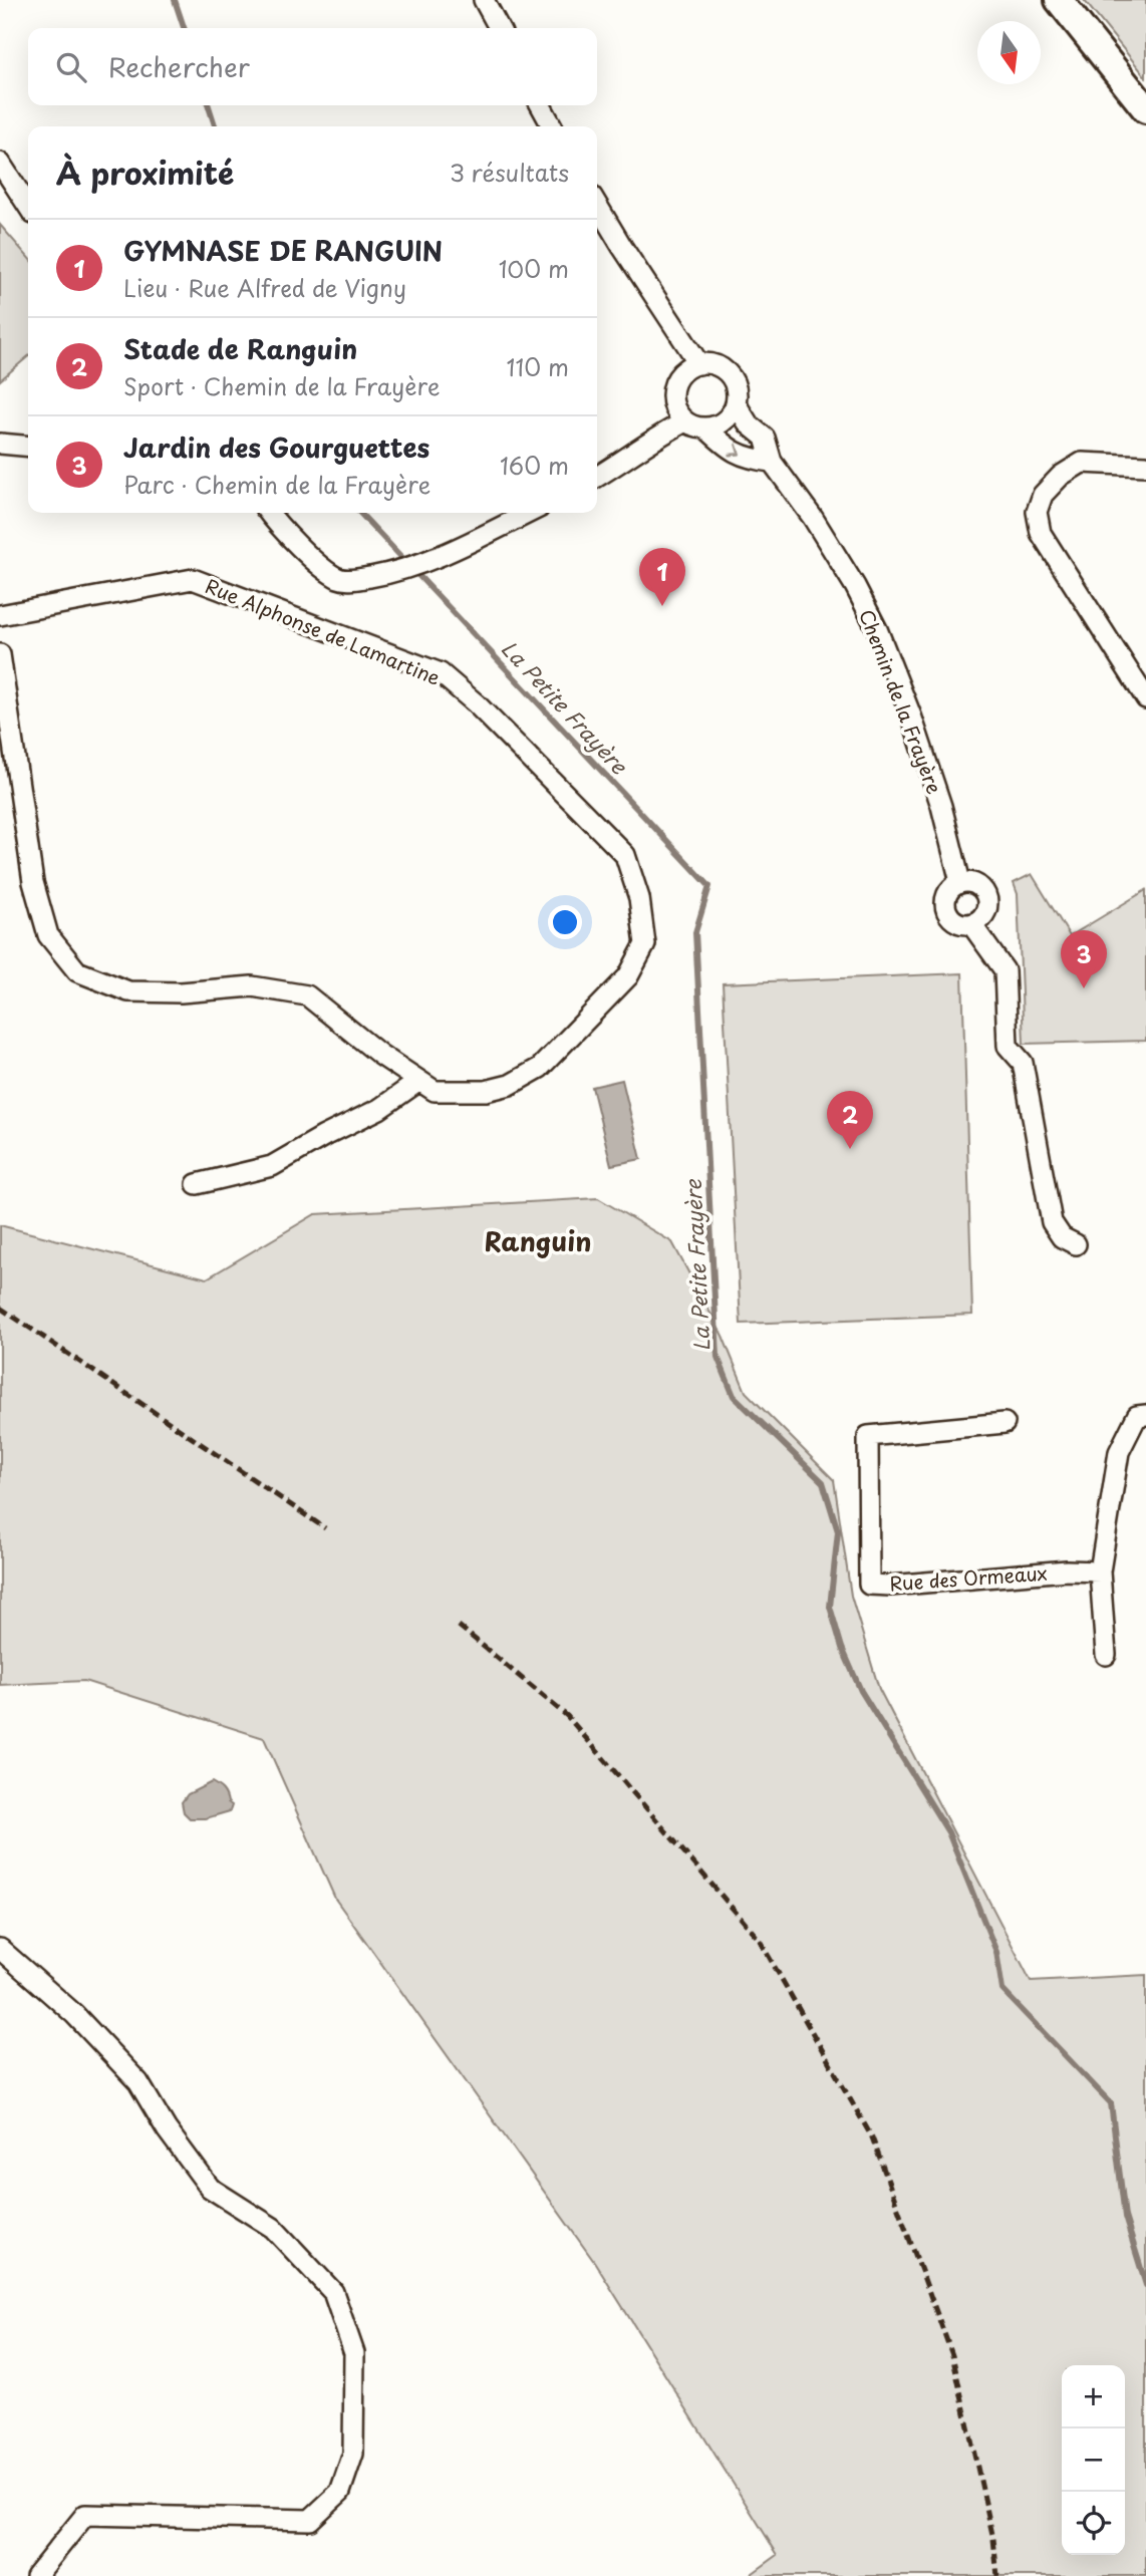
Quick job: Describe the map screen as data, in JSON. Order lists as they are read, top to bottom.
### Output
{
  "streets": {
    "street": ["Rue Alphonse de Lamartine", "Chemin de la Frayère", "Rue des Ormeaux"]
  },
  "districts": ["Ranguin"],
  "water": ["La Petite Frayère"],
  "north": "bottom",
  "page": {
    "search": "Rechercher",
    "heading": ["À proximité", "3 résultats"],
    "list": [
      {
        "mark": "1",
        "name": "GYMNASE DE RANGUIN",
        "note": "Lieu · Rue Alfred de Vigny",
        "value": "100 m"
      },
      {
        "mark": "2",
        "name": "Stade de Ranguin",
        "note": "Sport · Chemin de la Frayère",
        "value": "110 m"
      },
      {
        "mark": "3",
        "name": "Jardin des Gourguettes",
        "note": "Parc · Chemin de la Frayère",
        "value": "160 m"
      }
    ],
    "pins": ["1", "3", "2"],
    "map_buttons": ["+", "−"]
  }
}
